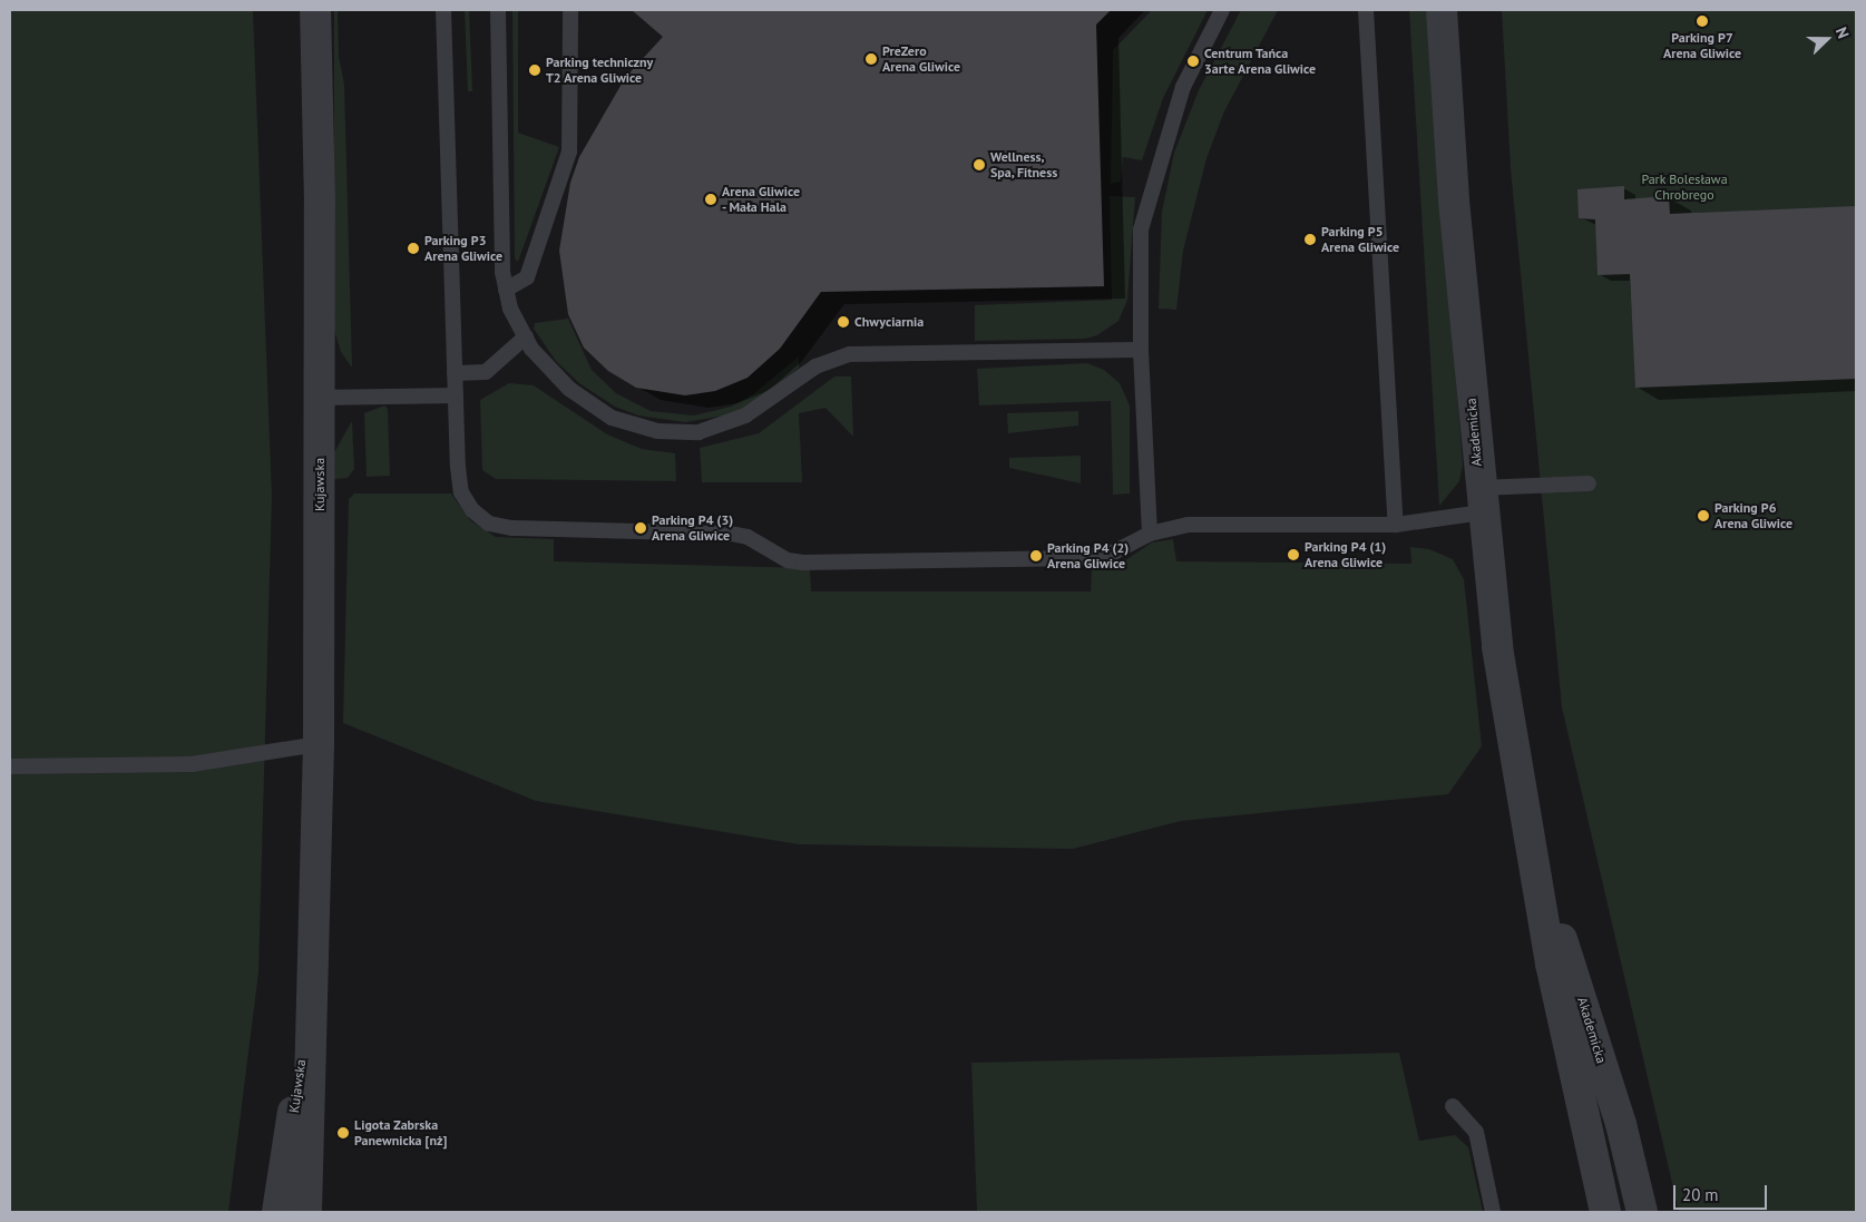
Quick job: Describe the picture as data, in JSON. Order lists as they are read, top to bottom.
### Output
{
  "streets": {
    "street": ["Akademicka", "Kujawska"]
  },
  "parks": ["Park Bolesława Chrobrego"],
  "places": [
    "Parking P7 Arena Gliwice",
    "PreZero Arena Gliwice",
    "Centrum Tańca 3arte Arena Gliwice",
    "Parking techniczny T2 Arena Gliwice",
    "Wellness, Spa, Fitness",
    "Arena Gliwice - Mała Hala",
    "Parking P5 Arena Gliwice",
    "Parking P3 Arena Gliwice",
    "Chwyciarnia",
    "Parking P6 Arena Gliwice",
    "Parking P4 (3) Arena Gliwice",
    "Parking P4 (1) Arena Gliwice",
    "Parking P4 (2) Arena Gliwice",
    "Ligota Zabrska Panewnicka [nż]"
  ],
  "scale_bar": "20 m",
  "north": "right"
}
